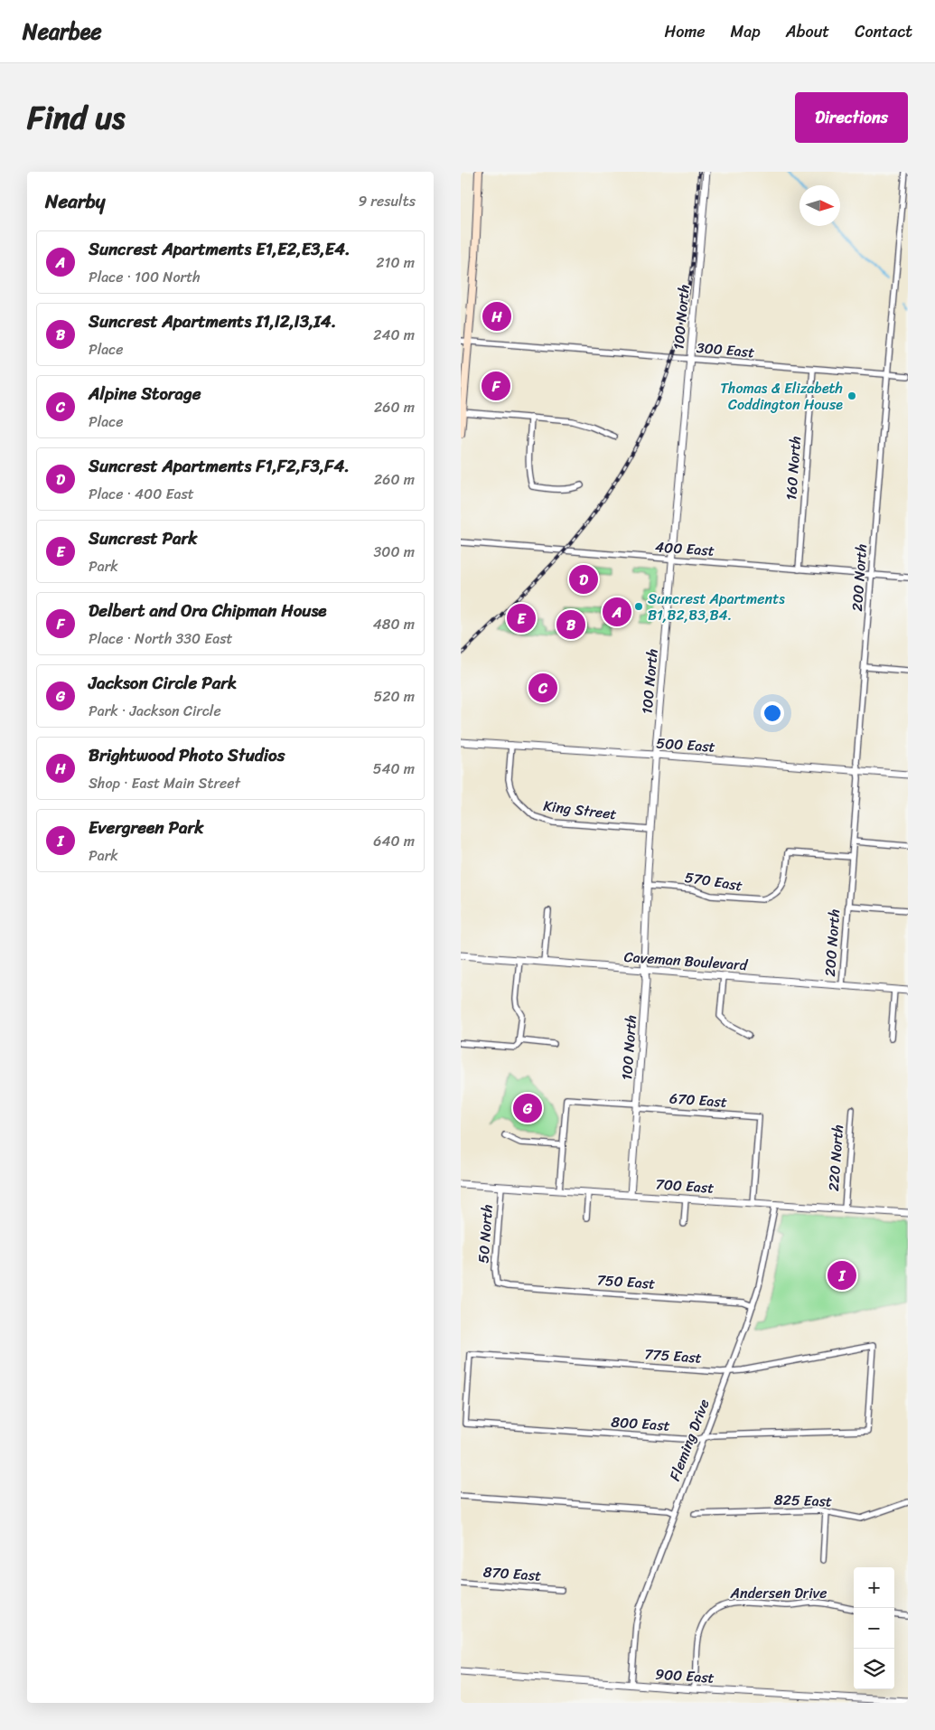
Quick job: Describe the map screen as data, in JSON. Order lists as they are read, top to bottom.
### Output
{
  "streets": {
    "street": [
      "100 North",
      "300 East",
      "160 North",
      "400 East",
      "200 North",
      "500 East",
      "King Street",
      "570 East",
      "Caveman Boulevard",
      "670 East",
      "220 North",
      "700 East",
      "50 North",
      "750 East",
      "775 East",
      "800 East",
      "Fleming Drive",
      "825 East",
      "870 East",
      "Andersen Drive",
      "900 East"
    ]
  },
  "crossings": [
    ["100 North", "300 East"],
    ["100 North", "400 East"],
    ["100 North", "500 East"],
    ["100 North", "King Street"],
    ["100 North", "570 East"],
    ["100 North", "Caveman Boulevard"],
    ["100 North", "670 East"],
    ["100 North", "700 East"],
    ["300 East", "160 North"],
    ["300 East", "200 North"],
    ["160 North", "400 East"],
    ["400 East", "200 North"],
    ["200 North", "500 East"],
    ["200 North", "570 East"],
    ["200 North", "Caveman Boulevard"],
    ["500 East", "King Street"],
    ["670 East", "700 East"],
    ["220 North", "700 East"],
    ["700 East", "50 North"],
    ["700 East", "Fleming Drive"],
    ["50 North", "750 East"],
    ["750 East", "Fleming Drive"],
    ["775 East", "800 East"],
    ["775 East", "Fleming Drive"],
    ["800 East", "Fleming Drive"],
    ["Fleming Drive", "900 East"],
    ["Andersen Drive", "900 East"]
  ],
  "places": ["Thomas & Elizabeth Coddington House", "Suncrest Apartments B1,B2,B3,B4."],
  "north": "right",
  "page": {
    "header": "Nearbee",
    "nav": [
      "Home",
      "Map",
      "About",
      "Contact"
    ],
    "title": "Find us",
    "buttons": "Directions",
    "heading": ["Nearby", "9 results"],
    "list": [
      {
        "mark": "A",
        "name": "Suncrest Apartments E1,E2,E3,E4.",
        "note": "Place · 100 North",
        "value": "210 m"
      },
      {
        "mark": "B",
        "name": "Suncrest Apartments I1,I2,I3,I4.",
        "note": "Place",
        "value": "240 m"
      },
      {
        "mark": "C",
        "name": "Alpine Storage",
        "note": "Place",
        "value": "260 m"
      },
      {
        "mark": "D",
        "name": "Suncrest Apartments F1,F2,F3,F4.",
        "note": "Place · 400 East",
        "value": "260 m"
      },
      {
        "mark": "E",
        "name": "Suncrest Park",
        "note": "Park",
        "value": "300 m"
      },
      {
        "mark": "F",
        "name": "Delbert and Ora Chipman House",
        "note": "Place · North 330 East",
        "value": "480 m"
      },
      {
        "mark": "G",
        "name": "Jackson Circle Park",
        "note": "Park · Jackson Circle",
        "value": "520 m"
      },
      {
        "mark": "H",
        "name": "Brightwood Photo Studios",
        "note": "Shop · East Main Street",
        "value": "540 m"
      },
      {
        "mark": "I",
        "name": "Evergreen Park",
        "note": "Park",
        "value": "640 m"
      }
    ],
    "pins": [
      "H",
      "F",
      "D",
      "A",
      "E",
      "B",
      "C",
      "G",
      "I"
    ],
    "map_buttons": ["+", "−"]
  }
}
